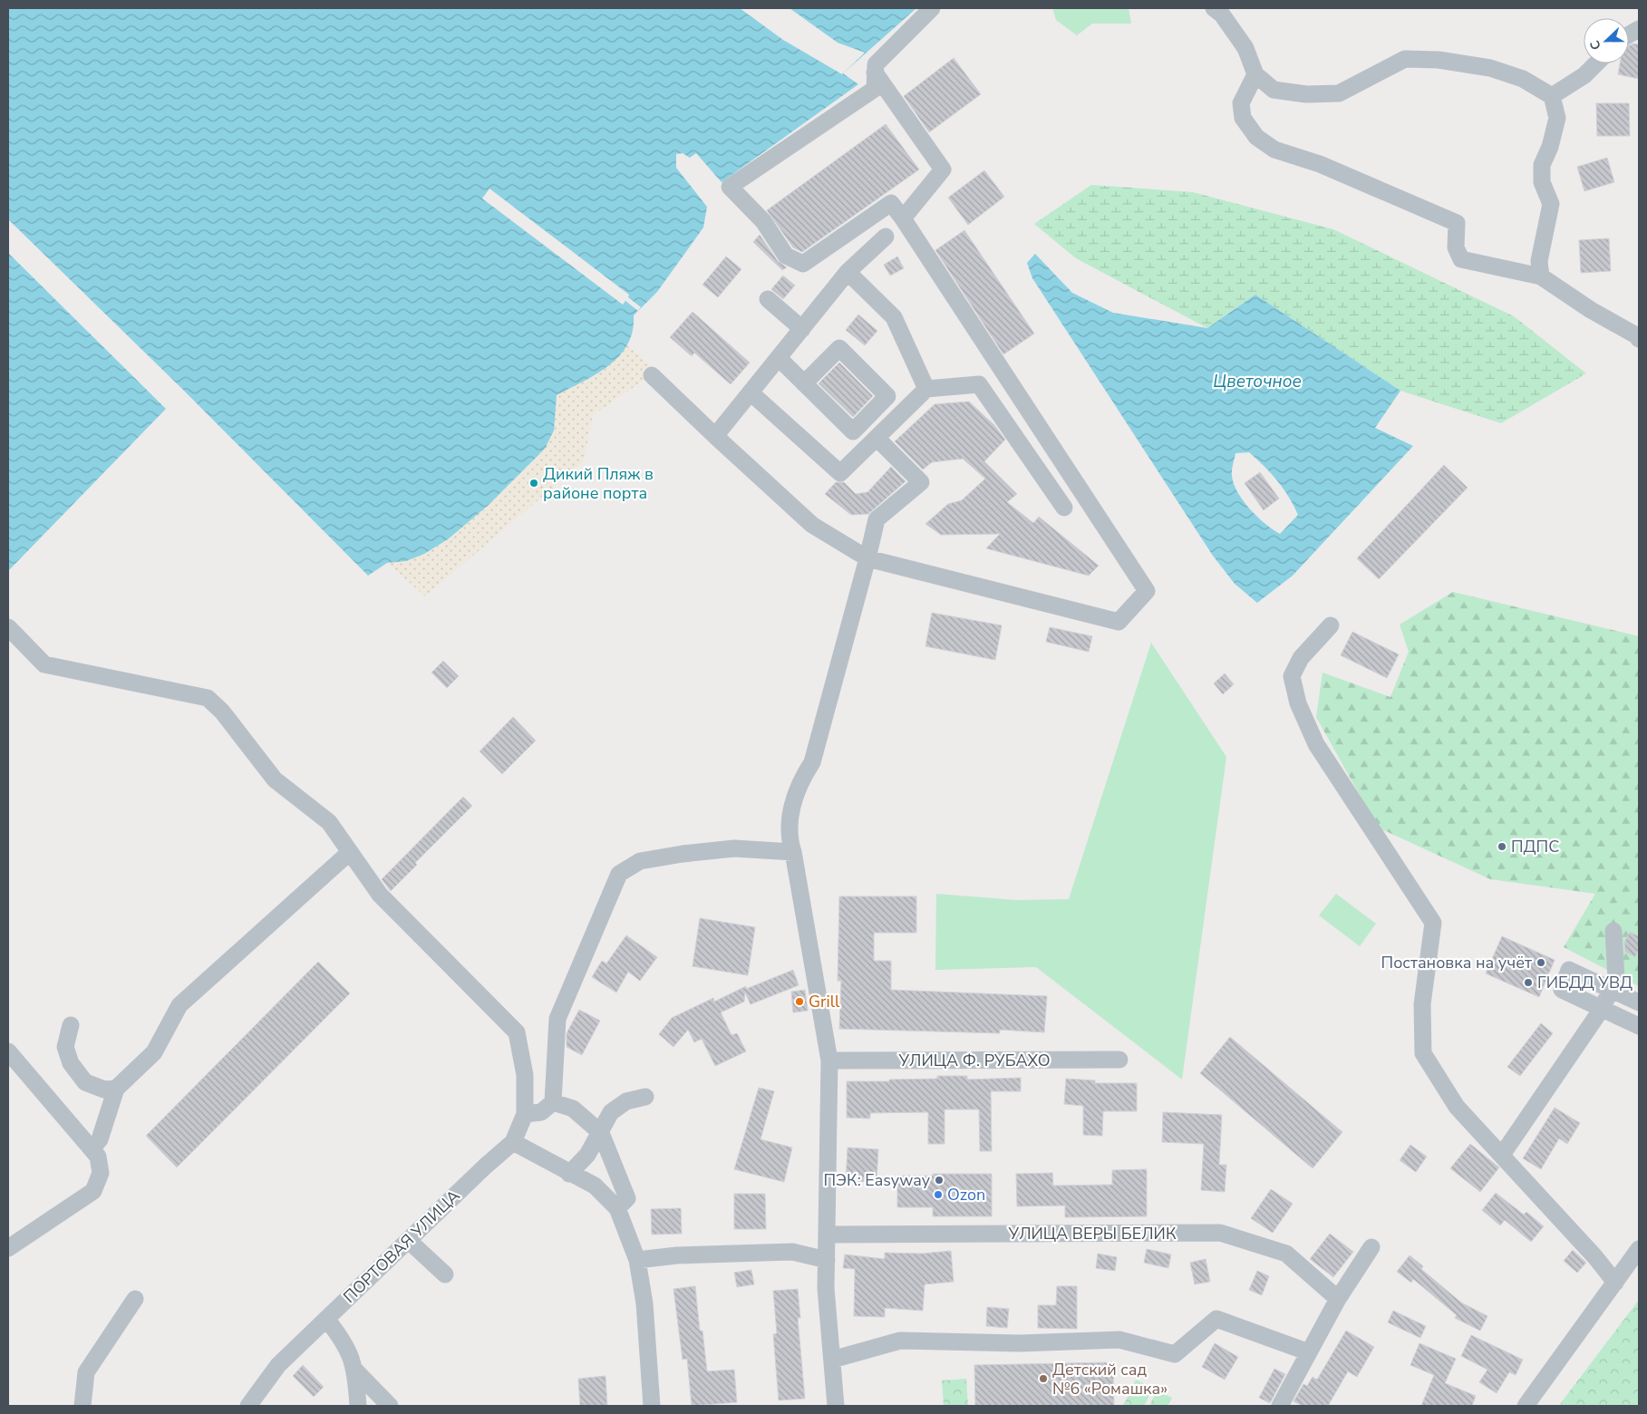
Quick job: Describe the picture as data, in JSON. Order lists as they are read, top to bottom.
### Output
{
  "streets": {
    "street": ["УЛИЦА Ф. РУБАХО", "УЛИЦА ВЕРЫ БЕЛИК", "ПОРТОВАЯ УЛИЦА"]
  },
  "water": ["Цветочное"],
  "places": [
    "Дикий Пляж в районе порта",
    "ПДПС",
    "Постановка на учёт",
    "ГИБДД УВД",
    "Grill",
    "ПЭК: Easyway",
    "Ozon",
    "Детский сад №6 «Ромашка»"
  ],
  "north": "left"
}
